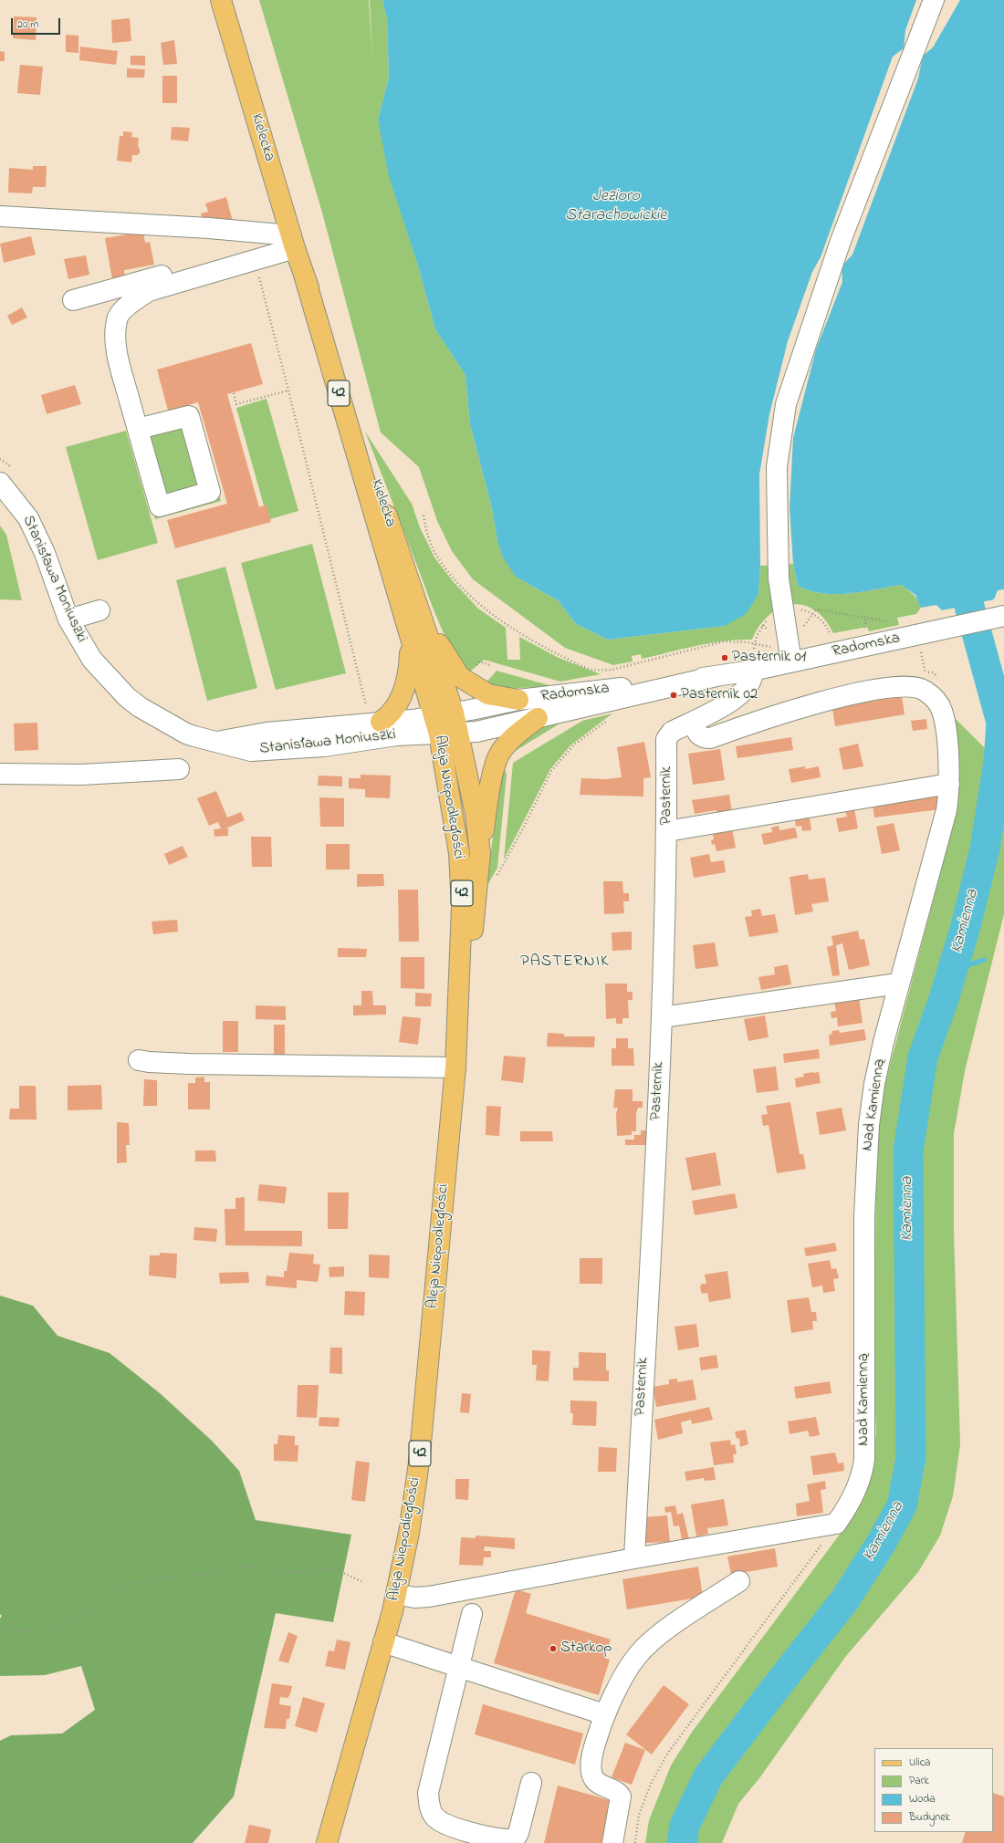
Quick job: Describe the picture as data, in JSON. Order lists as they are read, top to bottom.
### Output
{
  "streets": {
    "main road": ["Kielecka", "42", "Aleja Niepodległości"],
    "street": [
      "Stanisława Moniuszki",
      "Radomska",
      "Pasternik",
      "Nad Kamienną"
    ]
  },
  "crossings": [
    ["Kielecka", "Stanisława Moniuszki"],
    ["Kielecka", "Radomska"],
    ["Kielecka", "Aleja Niepodległości"],
    ["Stanisława Moniuszki", "Radomska"],
    ["Stanisława Moniuszki", "Aleja Niepodległości"],
    ["Radomska", "Pasternik"],
    ["Radomska", "Aleja Niepodległości"],
    ["Pasternik", "Nad Kamienną"]
  ],
  "districts": ["PASTERNIK"],
  "water": ["Jezioro Starachowickie", "Kamienna"],
  "places": ["Pasternik 01", "Pasternik 02", "Starkop"],
  "legend": [
    "Ulica",
    "Park",
    "Woda",
    "Budynek"
  ],
  "scale_bar": "20 m"
}
